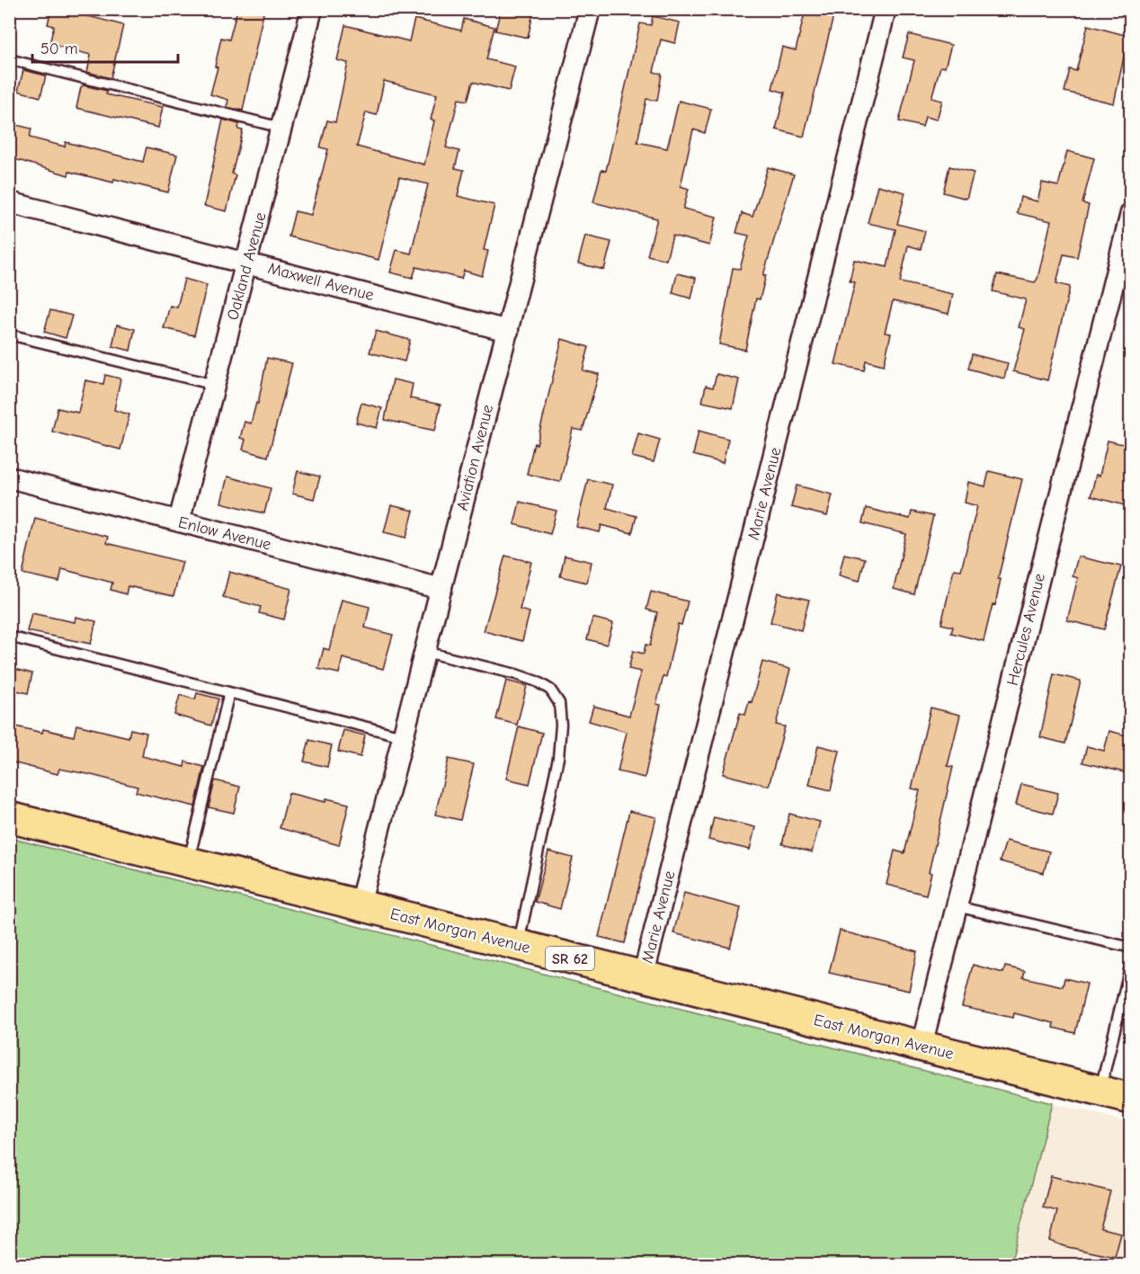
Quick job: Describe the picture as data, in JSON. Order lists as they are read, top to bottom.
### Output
{
  "streets": {
    "main road": ["East Morgan Avenue", "SR 62"],
    "street": [
      "Oakland Avenue",
      "Maxwell Avenue",
      "Aviation Avenue",
      "Marie Avenue",
      "Enlow Avenue",
      "Hercules Avenue"
    ]
  },
  "crossings": [
    ["Oakland Avenue", "Maxwell Avenue"],
    ["Oakland Avenue", "Enlow Avenue"],
    ["Maxwell Avenue", "Aviation Avenue"],
    ["Aviation Avenue", "Enlow Avenue"],
    ["Aviation Avenue", "East Morgan Avenue"],
    ["Marie Avenue", "East Morgan Avenue"],
    ["Hercules Avenue", "East Morgan Avenue"]
  ],
  "scale_bar": "50 m"
}
